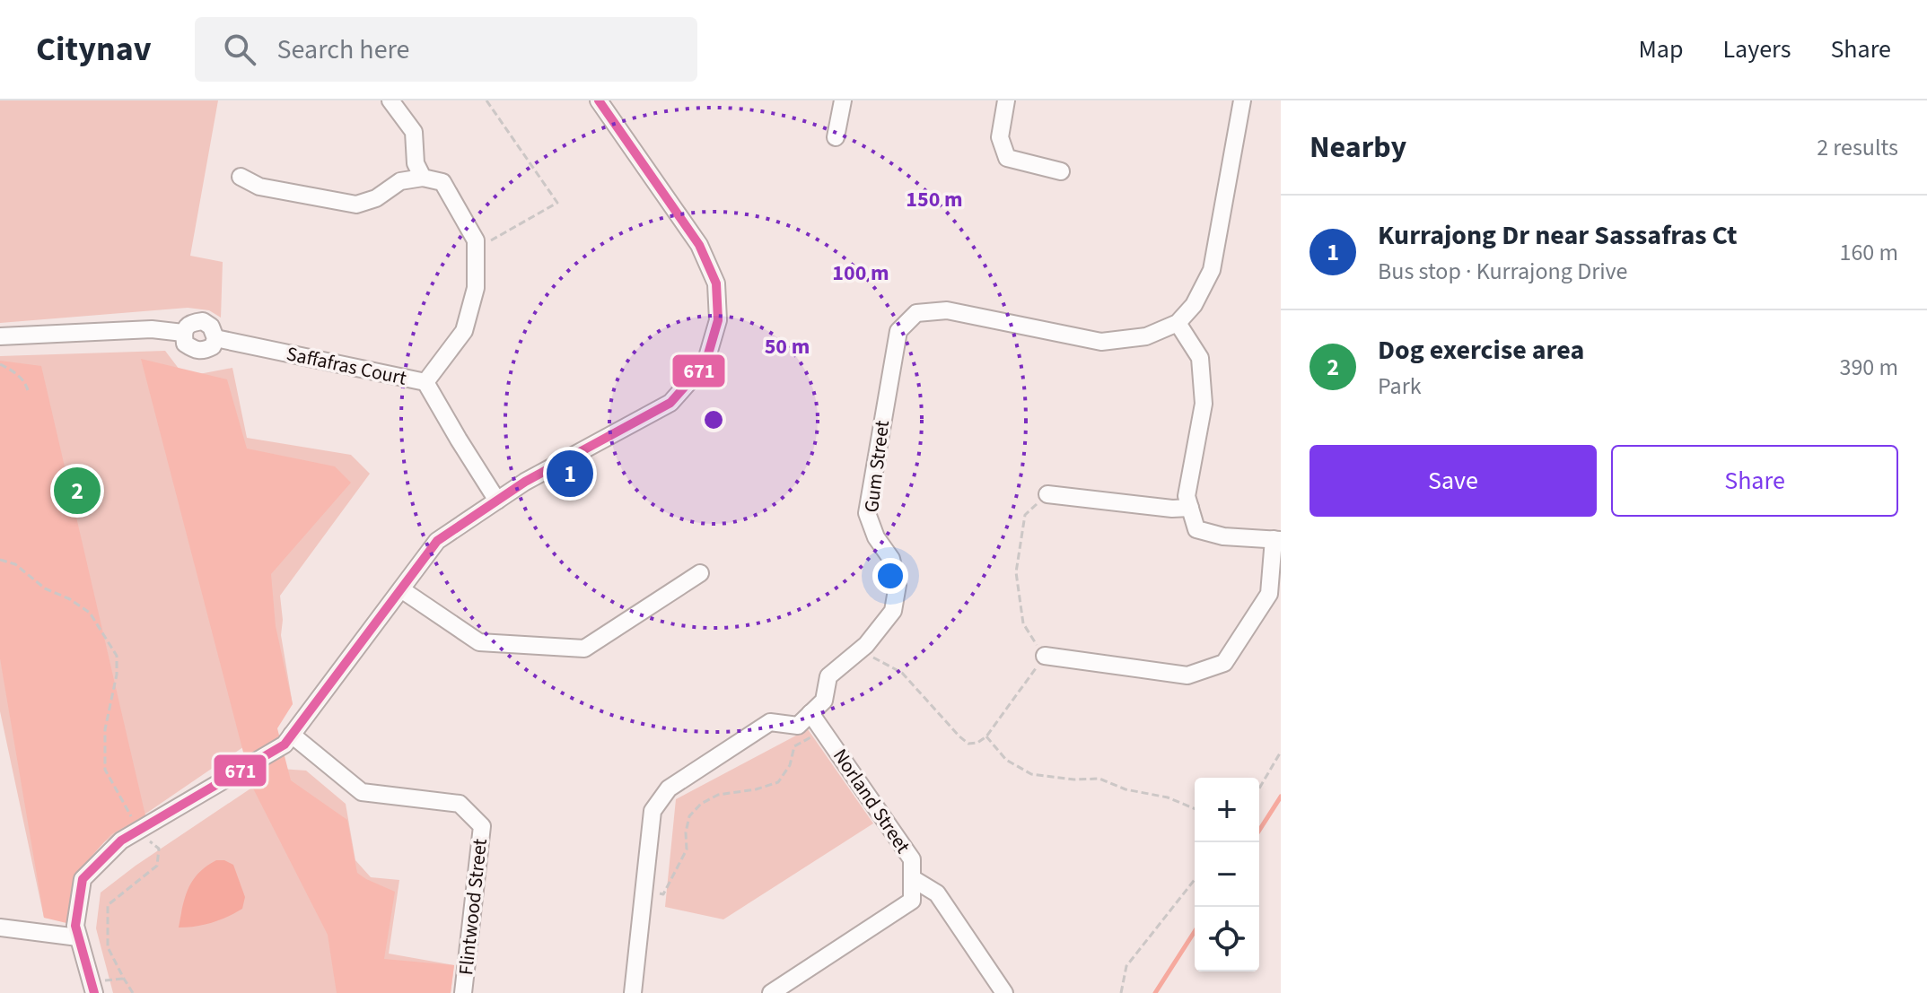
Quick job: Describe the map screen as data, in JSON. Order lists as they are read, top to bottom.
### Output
{
  "streets": {
    "street": [
      "Saffafras Court",
      "Gum Street",
      "Norland Street",
      "Flintwood Street"
    ]
  },
  "crossings": [
    ["Gum Street", "Norland Street"]
  ],
  "lines": ["transit line 671"],
  "page": {
    "header": "Citynav",
    "search": "Search here",
    "nav": ["Map", "Layers", "Share"],
    "heading": ["Nearby", "2 results"],
    "list": [
      {
        "mark": "1",
        "name": "Kurrajong Dr near Sassafras Ct",
        "note": "Bus stop · Kurrajong Drive",
        "value": "160 m"
      },
      {
        "mark": "2",
        "name": "Dog exercise area",
        "note": "Park",
        "value": "390 m"
      }
    ],
    "buttons": ["Save", "Share"],
    "pins": ["1", "2"],
    "map_buttons": ["+", "−"]
  },
  "rings": ["150 m", "100 m", "50 m"]
}
